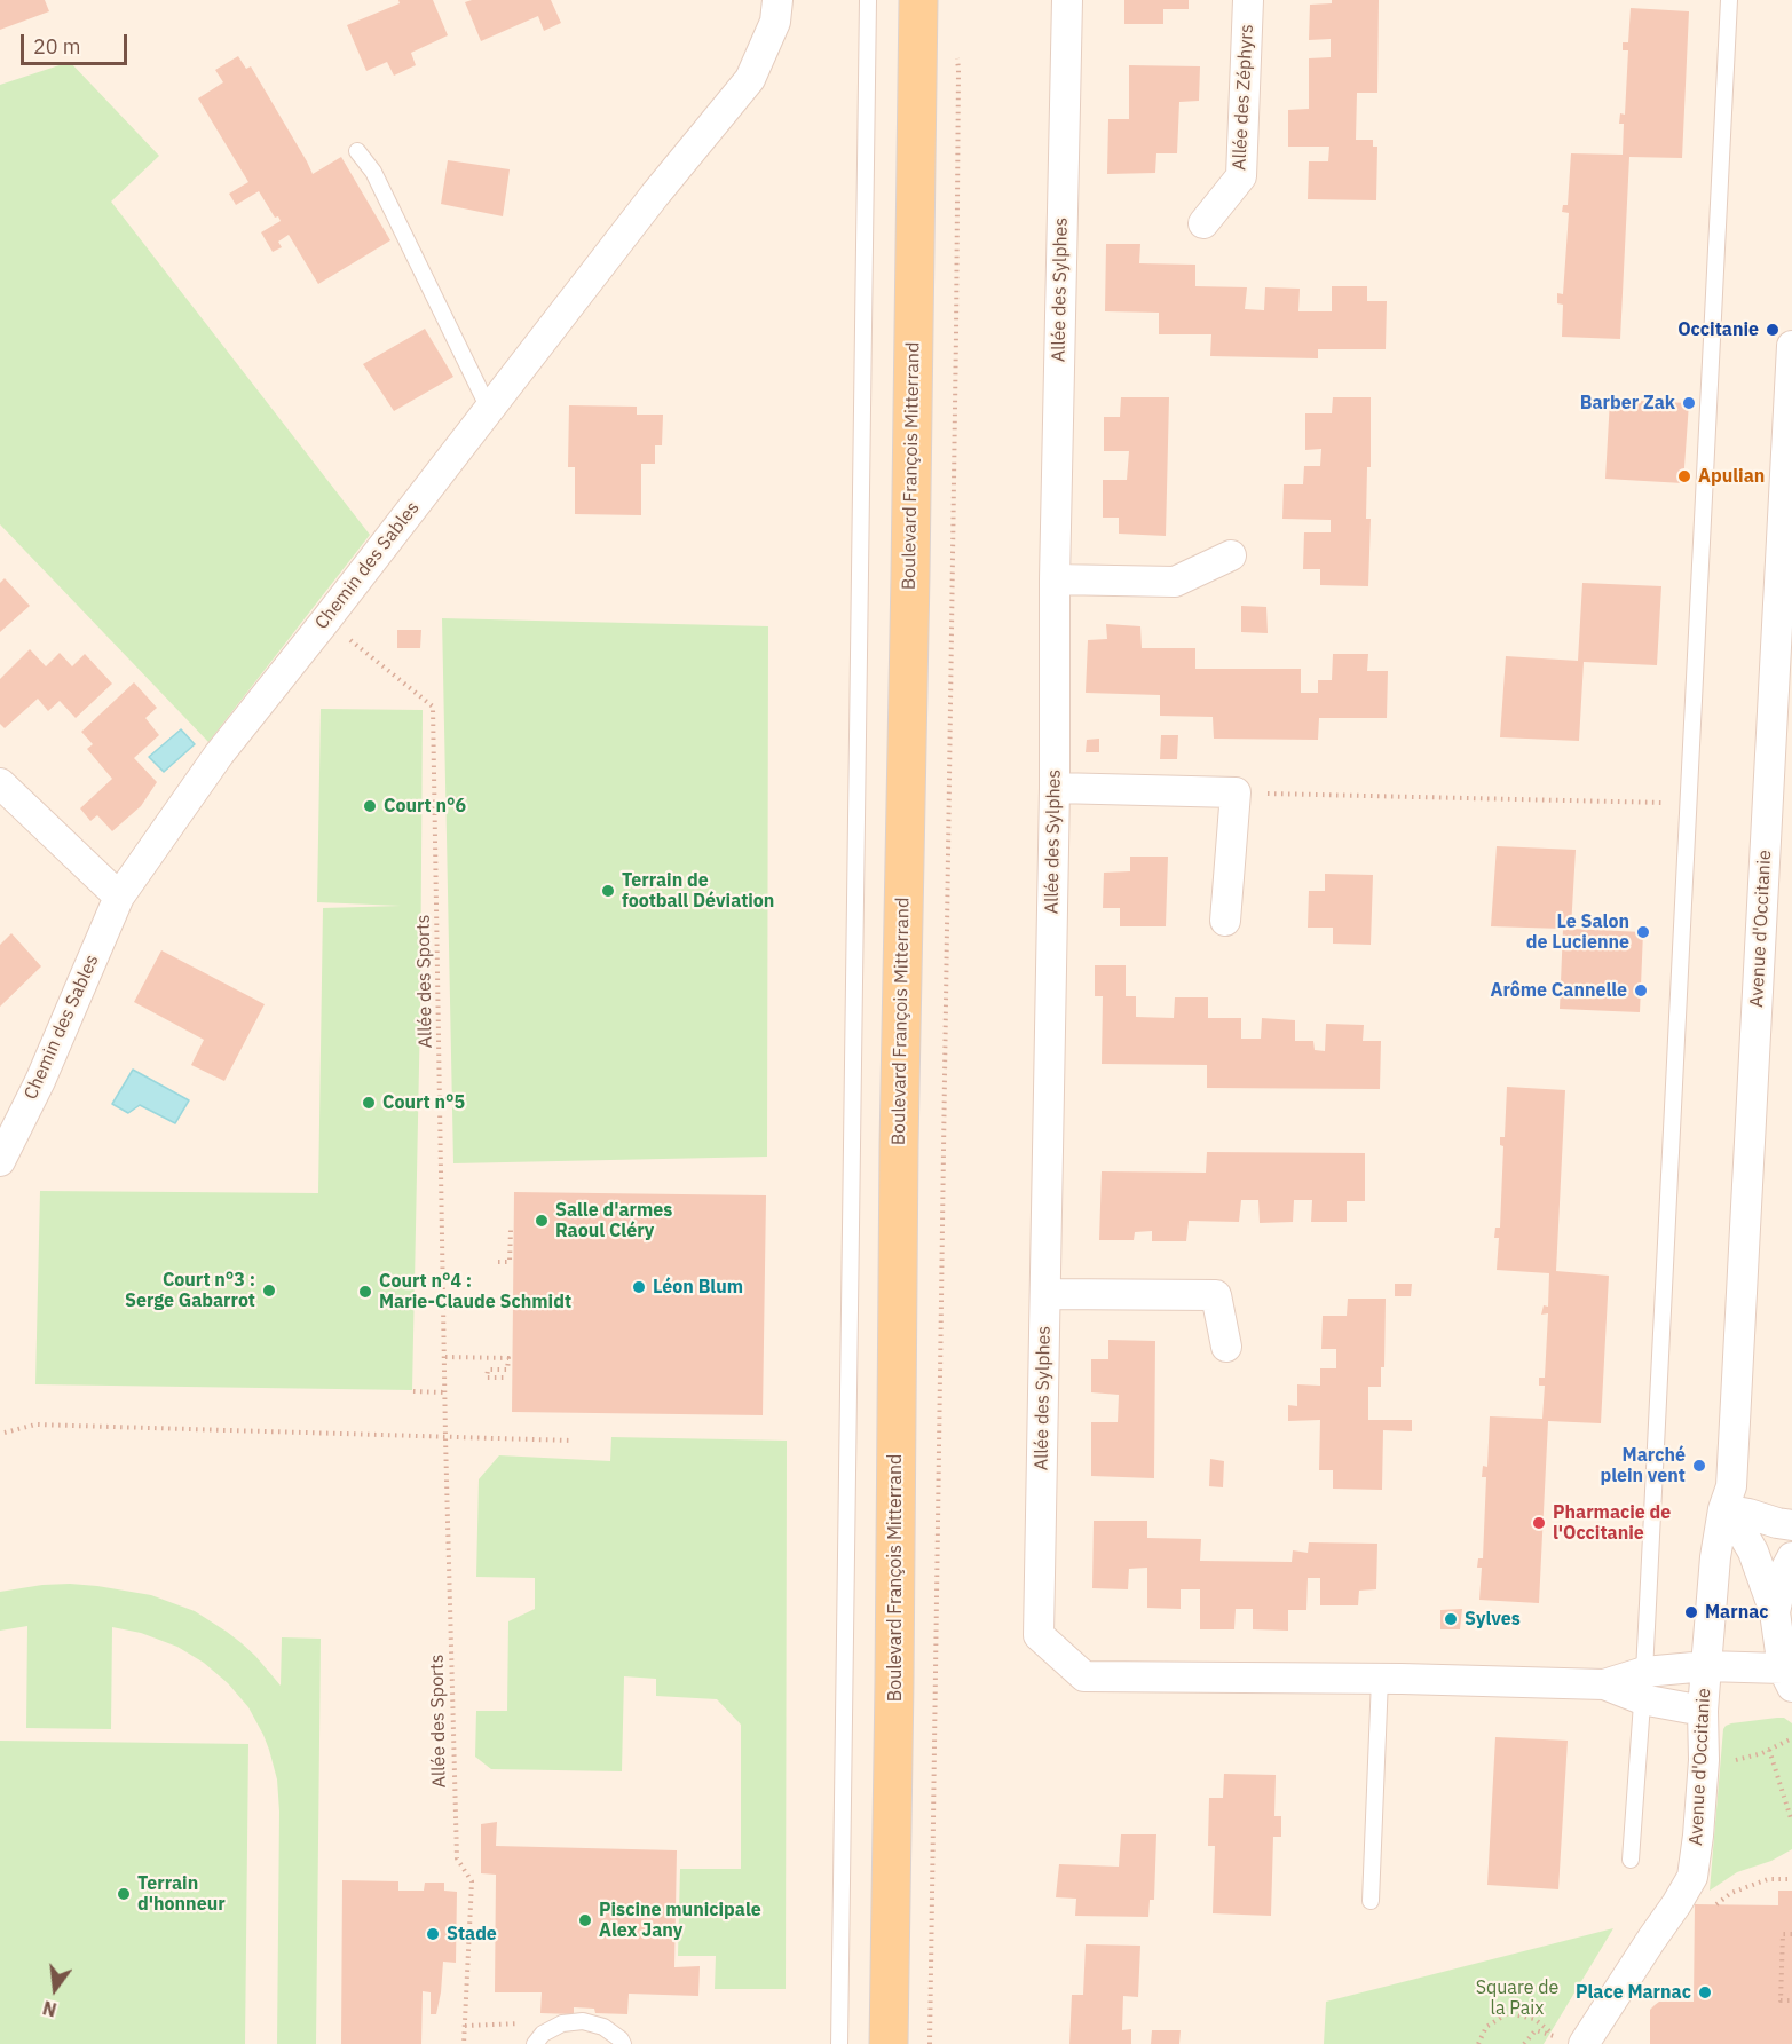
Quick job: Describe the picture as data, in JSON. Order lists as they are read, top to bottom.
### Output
{
  "streets": {
    "main road": ["Boulevard François Mitterrand"],
    "street": [
      "Allée des Zéphyrs",
      "Allée des Sylphes",
      "Chemin des Sables",
      "Avenue d'Occitanie"
    ],
    "path": ["Allée des Sports"]
  },
  "crossings": [
    ["Allée des Sylphes", "Avenue d'Occitanie"],
    ["Chemin des Sables", "Allée des Sports"]
  ],
  "parks": ["Square de la Paix"],
  "places": [
    "Occitanie",
    "Barber Zak",
    "Apulian",
    "Court n°6",
    "Terrain de football Déviation",
    "Le Salon de Lucienne",
    "Arôme Cannelle",
    "Court n°5",
    "Salle d'armes Raoul Cléry",
    "Léon Blum",
    "Court n°3 : Serge Gabarrot",
    "Court n°4 : Marie-Claude Schmidt",
    "Marché plein vent",
    "Pharmacie de l'Occitanie",
    "Marnac",
    "Sylves",
    "Terrain d'honneur",
    "Piscine municipale Alex Jany",
    "Stade",
    "Place Marnac"
  ],
  "scale_bar": "20 m",
  "north": "bottom"
}
